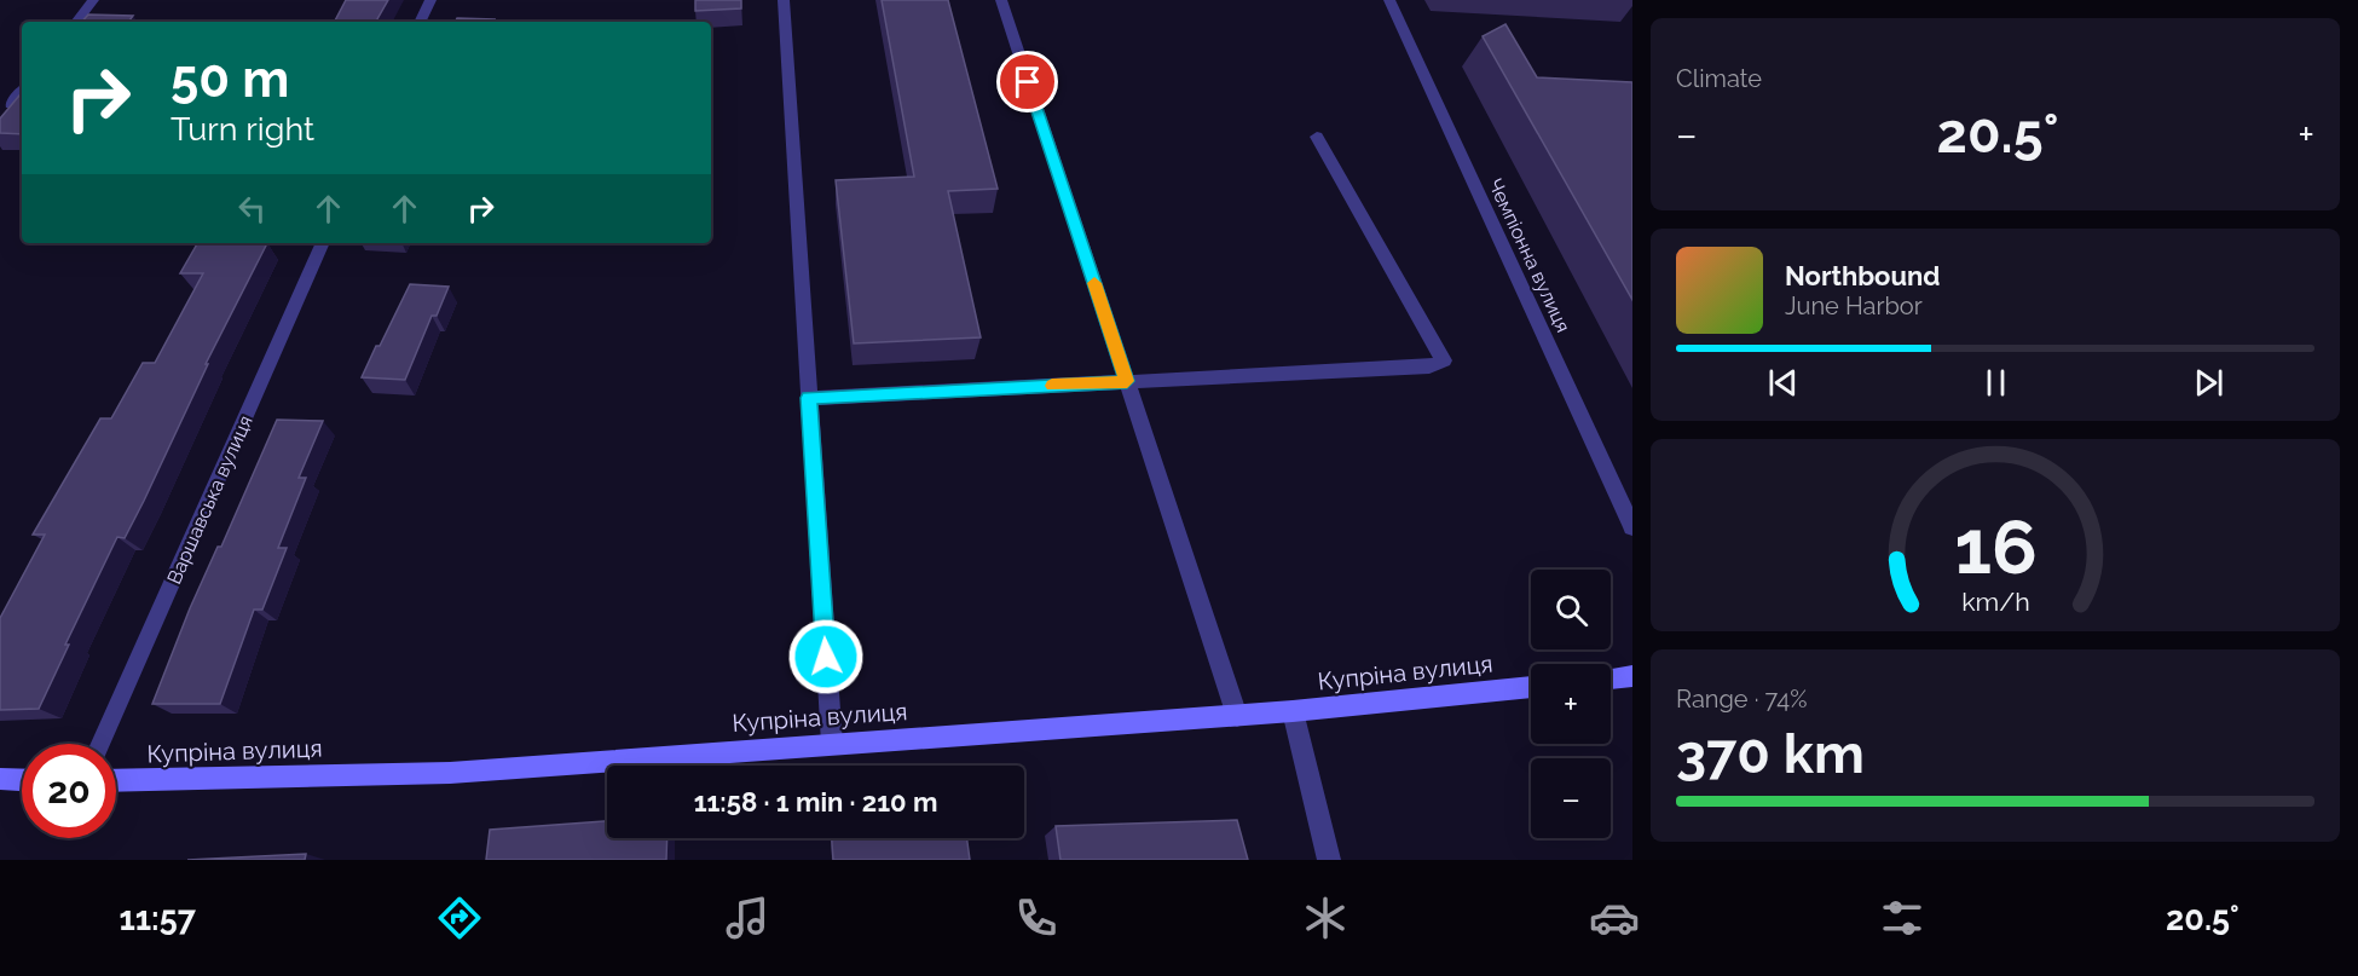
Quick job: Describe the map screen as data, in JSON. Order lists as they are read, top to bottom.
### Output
{
  "streets": {
    "main road": ["Купріна вулиця"],
    "street": ["Чемпіонна вулиця", "Варшавська вулиця"]
  },
  "page": {
    "tile": [
      "Climate",
      ["Range · 74%", "370 km"]
    ],
    "turn": ["50 m", "Turn right"],
    "heat": ["−", "20.5°", "+"],
    "song": ["Northbound", "June Harbor"],
    "map_buttons": ["+", "−"],
    "limit": "20",
    "trip": "11:58 · 1 min · 210 m",
    "tabs": ["11:57", "20.5°"],
    "gauge": ["16", "km/h"]
  }
}
